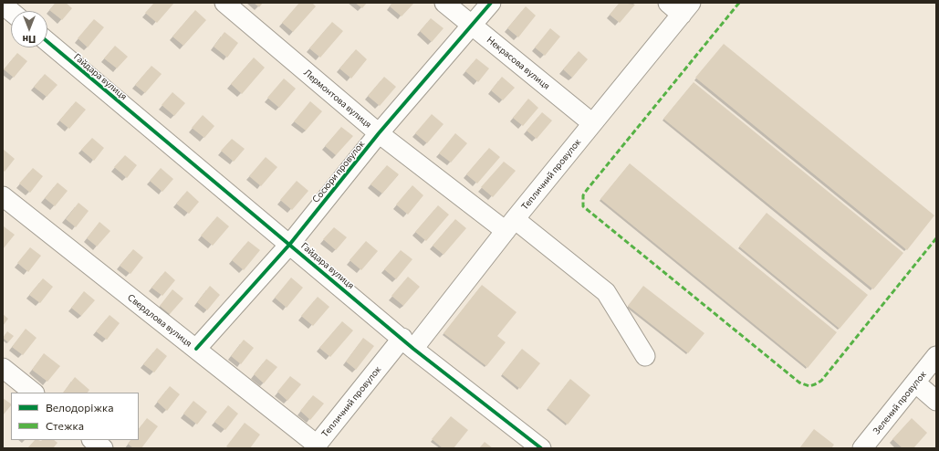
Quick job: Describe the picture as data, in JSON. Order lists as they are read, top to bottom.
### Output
{
  "streets": {
    "street": [
      "Некрасова вулиця",
      "Гайдара вулиця",
      "Лермонтова вулиця",
      "Сосюри провулок",
      "Тепличний провулок",
      "Свердлова вулиця",
      "Зелений провулок"
    ]
  },
  "crossings": [
    ["Некрасова вулиця", "Сосюри провулок"],
    ["Некрасова вулиця", "Тепличний провулок"],
    ["Гайдара вулиця", "Сосюри провулок"],
    ["Гайдара вулиця", "Тепличний провулок"],
    ["Лермонтова вулиця", "Сосюри провулок"],
    ["Лермонтова вулиця", "Тепличний провулок"],
    ["Сосюри провулок", "Свердлова вулиця"],
    ["Тепличний провулок", "Свердлова вулиця"]
  ],
  "legend": ["Велодоріжка", "Стежка"],
  "north": "bottom"
}
